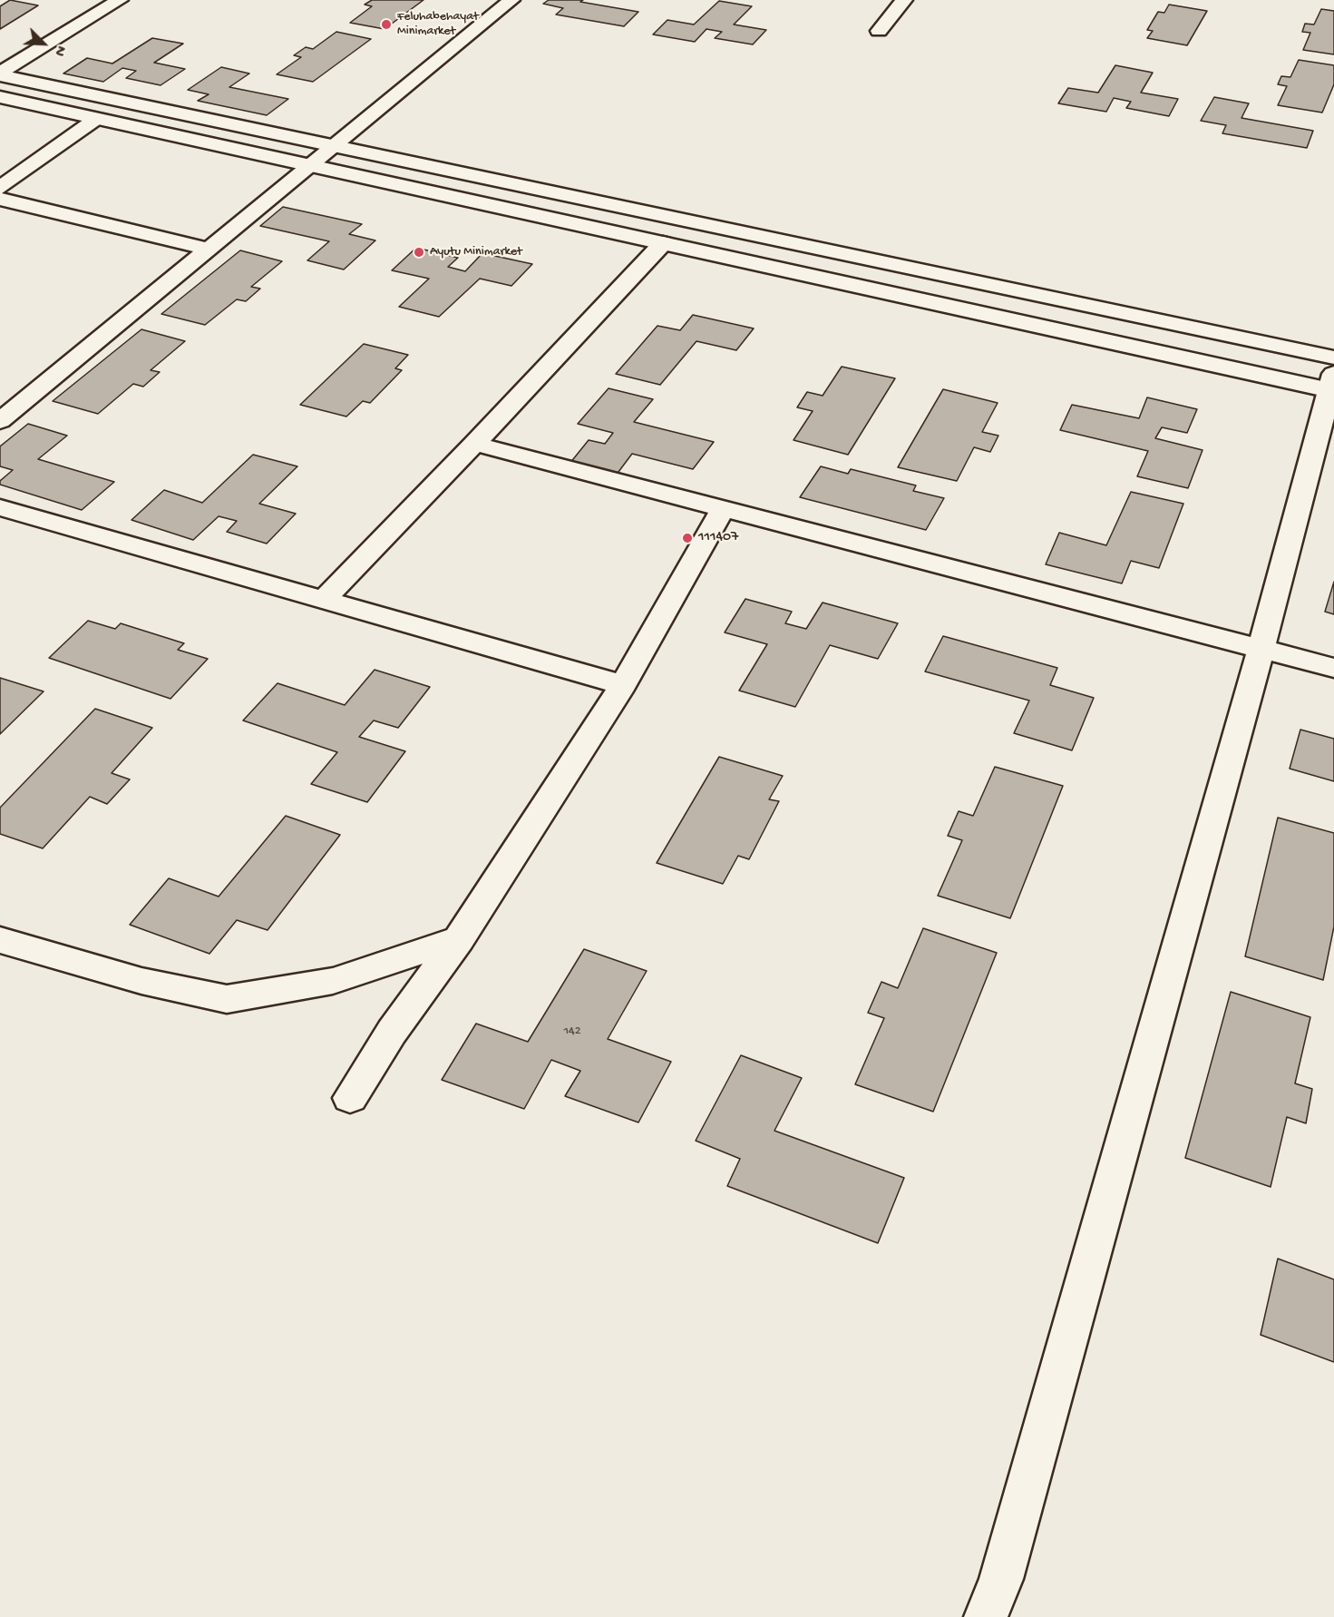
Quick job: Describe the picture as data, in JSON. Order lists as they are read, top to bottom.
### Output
{
  "places": ["Feluhabehayat Minimarket", "Ayutu Minimarket", "111407"],
  "house_numbers": ["142"],
  "north": "bottom right"
}
